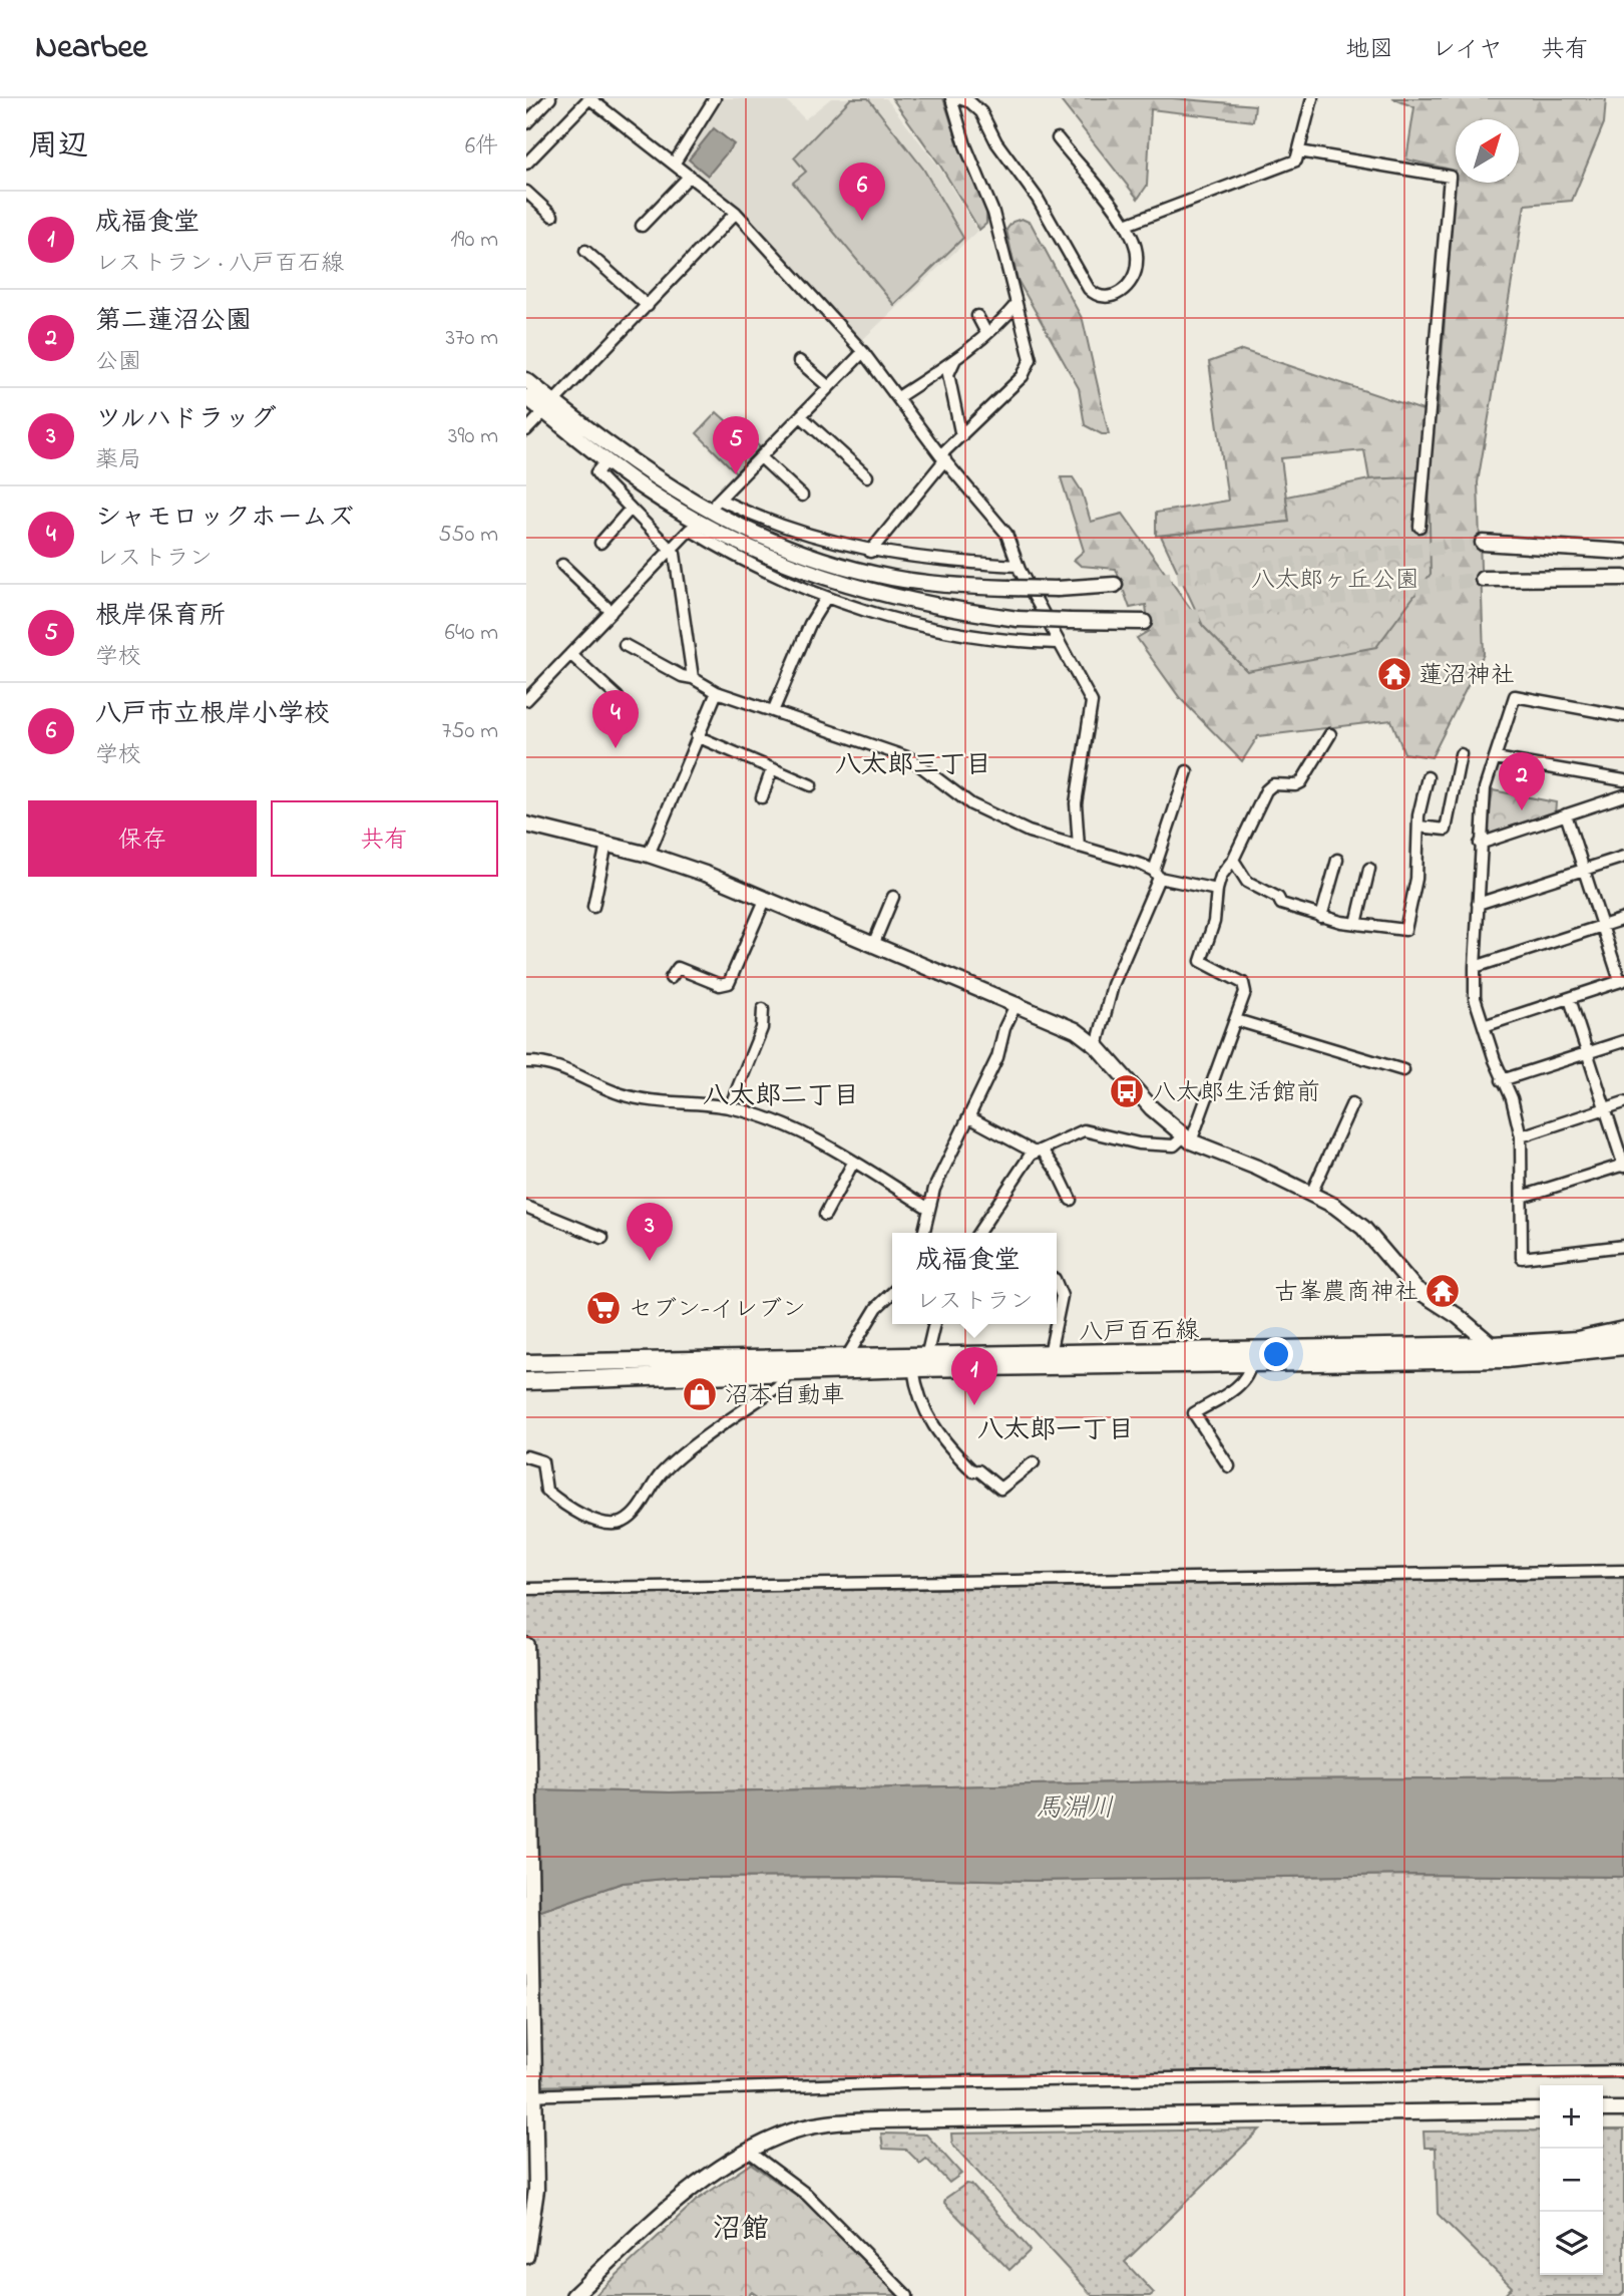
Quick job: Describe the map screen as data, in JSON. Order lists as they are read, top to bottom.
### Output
{
  "streets": {
    "main road": ["八戸百石線"]
  },
  "districts": [
    "八太郎三丁目",
    "八太郎二丁目",
    "八太郎一丁目",
    "沼館"
  ],
  "water": ["馬淵川"],
  "parks": ["八太郎ヶ丘公園"],
  "places": {
    "temple": ["蓮沼神社", "古峯農商神社"],
    "bus stop": ["八太郎生活館前"],
    "supermarket": ["セブン-イレブン"],
    "shop": ["沼本自動車"]
  },
  "north": "top right",
  "page": {
    "header": "Nearbee",
    "nav": ["地図", "レイヤ", "共有"],
    "heading": ["周辺", "6件"],
    "pins": [
      "6",
      "5",
      "4",
      "2",
      "3",
      "1"
    ],
    "list": [
      {
        "mark": "1",
        "name": "成福食堂",
        "note": "レストラン · 八戸百石線",
        "value": "190 m"
      },
      {
        "mark": "2",
        "name": "第二蓮沼公園",
        "note": "公園",
        "value": "370 m"
      },
      {
        "mark": "3",
        "name": "ツルハドラッグ",
        "note": "薬局",
        "value": "390 m"
      },
      {
        "mark": "4",
        "name": "シャモロックホームズ",
        "note": "レストラン",
        "value": "550 m"
      },
      {
        "mark": "5",
        "name": "根岸保育所",
        "note": "学校",
        "value": "640 m"
      },
      {
        "mark": "6",
        "name": "八戸市立根岸小学校",
        "note": "学校",
        "value": "750 m"
      }
    ],
    "buttons": ["保存", "共有"],
    "popup": ["成福食堂", "レストラン"],
    "map_buttons": ["+", "−"]
  }
}
